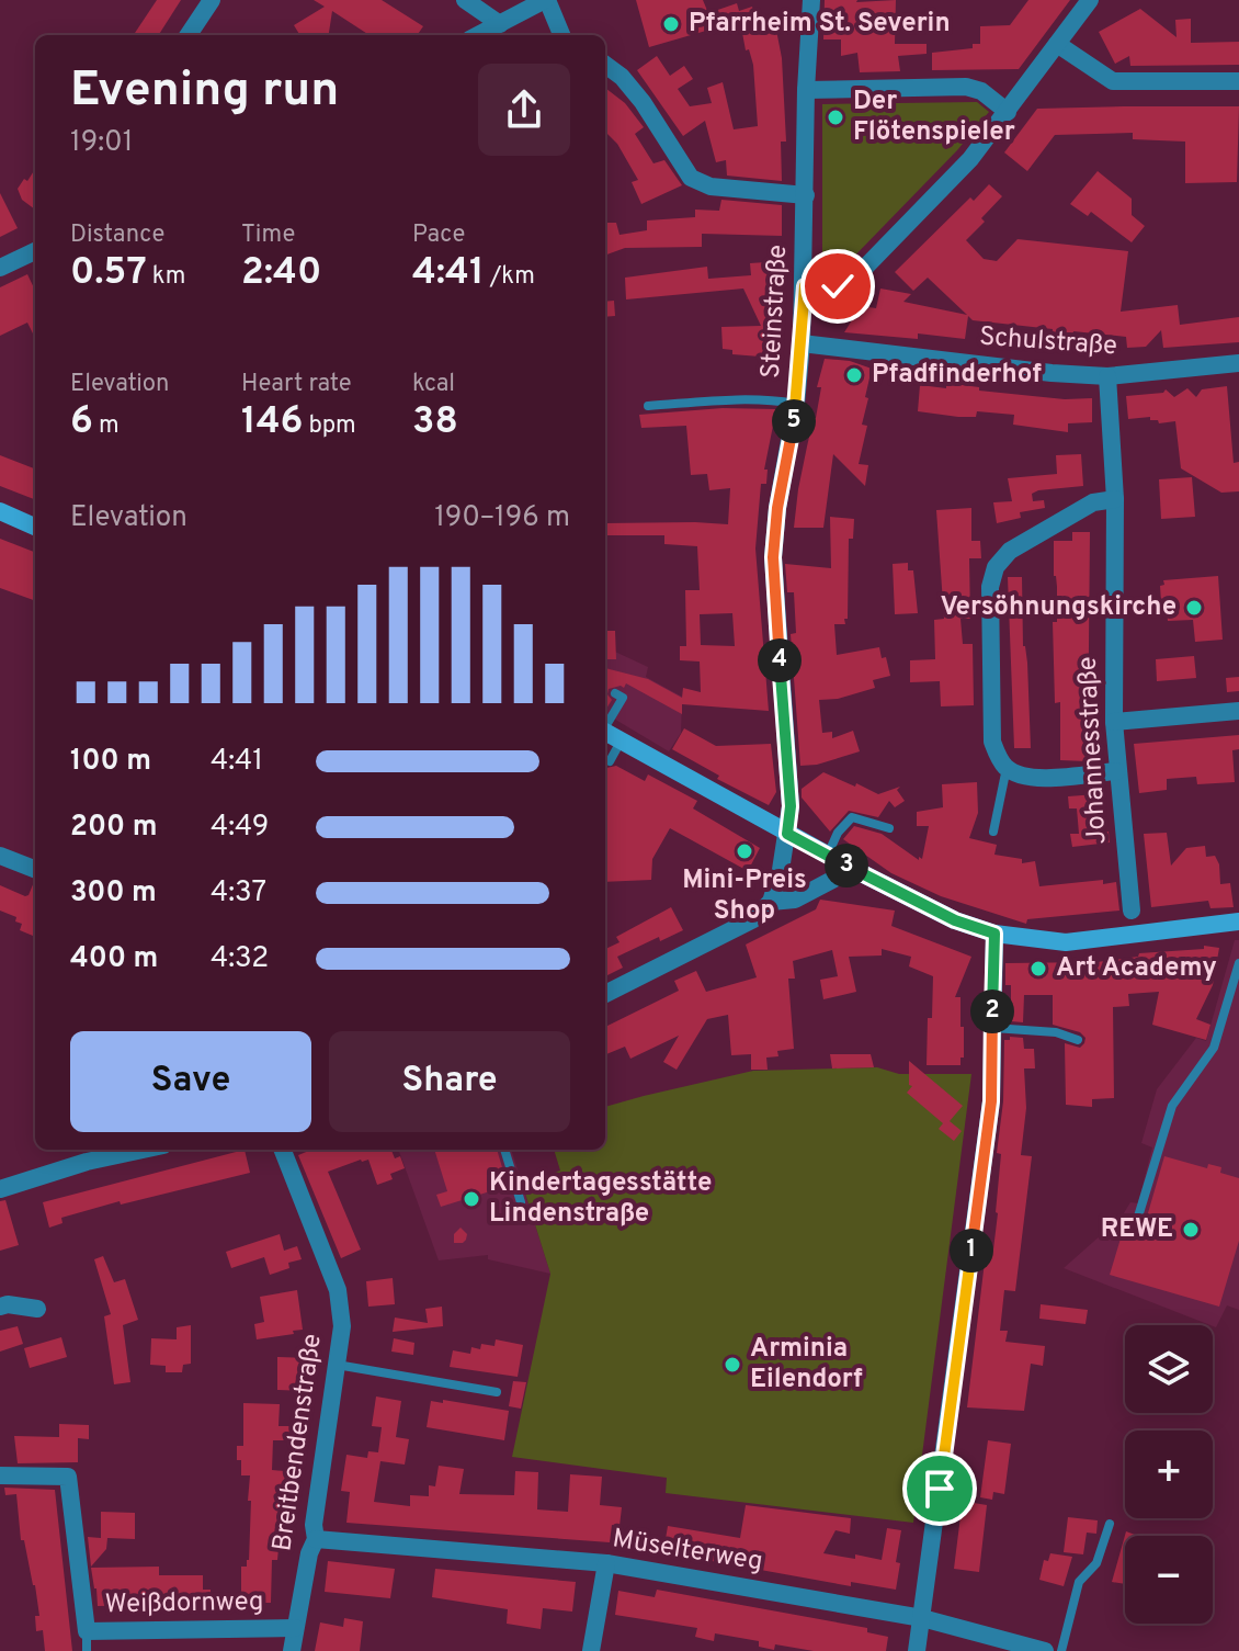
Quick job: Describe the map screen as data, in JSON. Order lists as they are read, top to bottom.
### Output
{
  "streets": {
    "street": [
      "Steinstraße",
      "Schulstraße",
      "Johannesstraße",
      "Breitbendenstraße",
      "Müselterweg",
      "Weißdornweg"
    ]
  },
  "crossings": [
    ["Steinstraße", "Schulstraße"],
    ["Schulstraße", "Johannesstraße"],
    ["Breitbendenstraße", "Müselterweg"],
    ["Breitbendenstraße", "Weißdornweg"]
  ],
  "places": [
    "Pfarrheim St. Severin",
    "Der Flötenspieler",
    "Pfadfinderhof",
    "Versöhnungskirche",
    "Mini-Preis Shop",
    "Art Academy",
    "Kindertagesstätte Lindenstraße",
    "REWE",
    "Arminia Eilendorf"
  ],
  "page": {
    "heading": ["Evening run", "19:01"],
    "stats": [
      ["Distance", "0.57 km"],
      ["Time", "2:40"],
      ["Pace", "4:41 /km"],
      ["Elevation", "6 m"],
      ["Heart rate", "146 bpm"],
      ["kcal", "38"]
    ],
    "pins": [
      "5",
      "4",
      "3",
      "2",
      "1"
    ],
    "chart": ["Elevation", "190–196 m"],
    "list": [
      {
        "name": "100 m",
        "note": "4:41"
      },
      {
        "name": "200 m",
        "note": "4:49"
      },
      {
        "name": "300 m",
        "note": "4:37"
      },
      {
        "name": "400 m",
        "note": "4:32"
      }
    ],
    "buttons": ["Save", "Share"],
    "map_buttons": ["+", "−"]
  }
}
